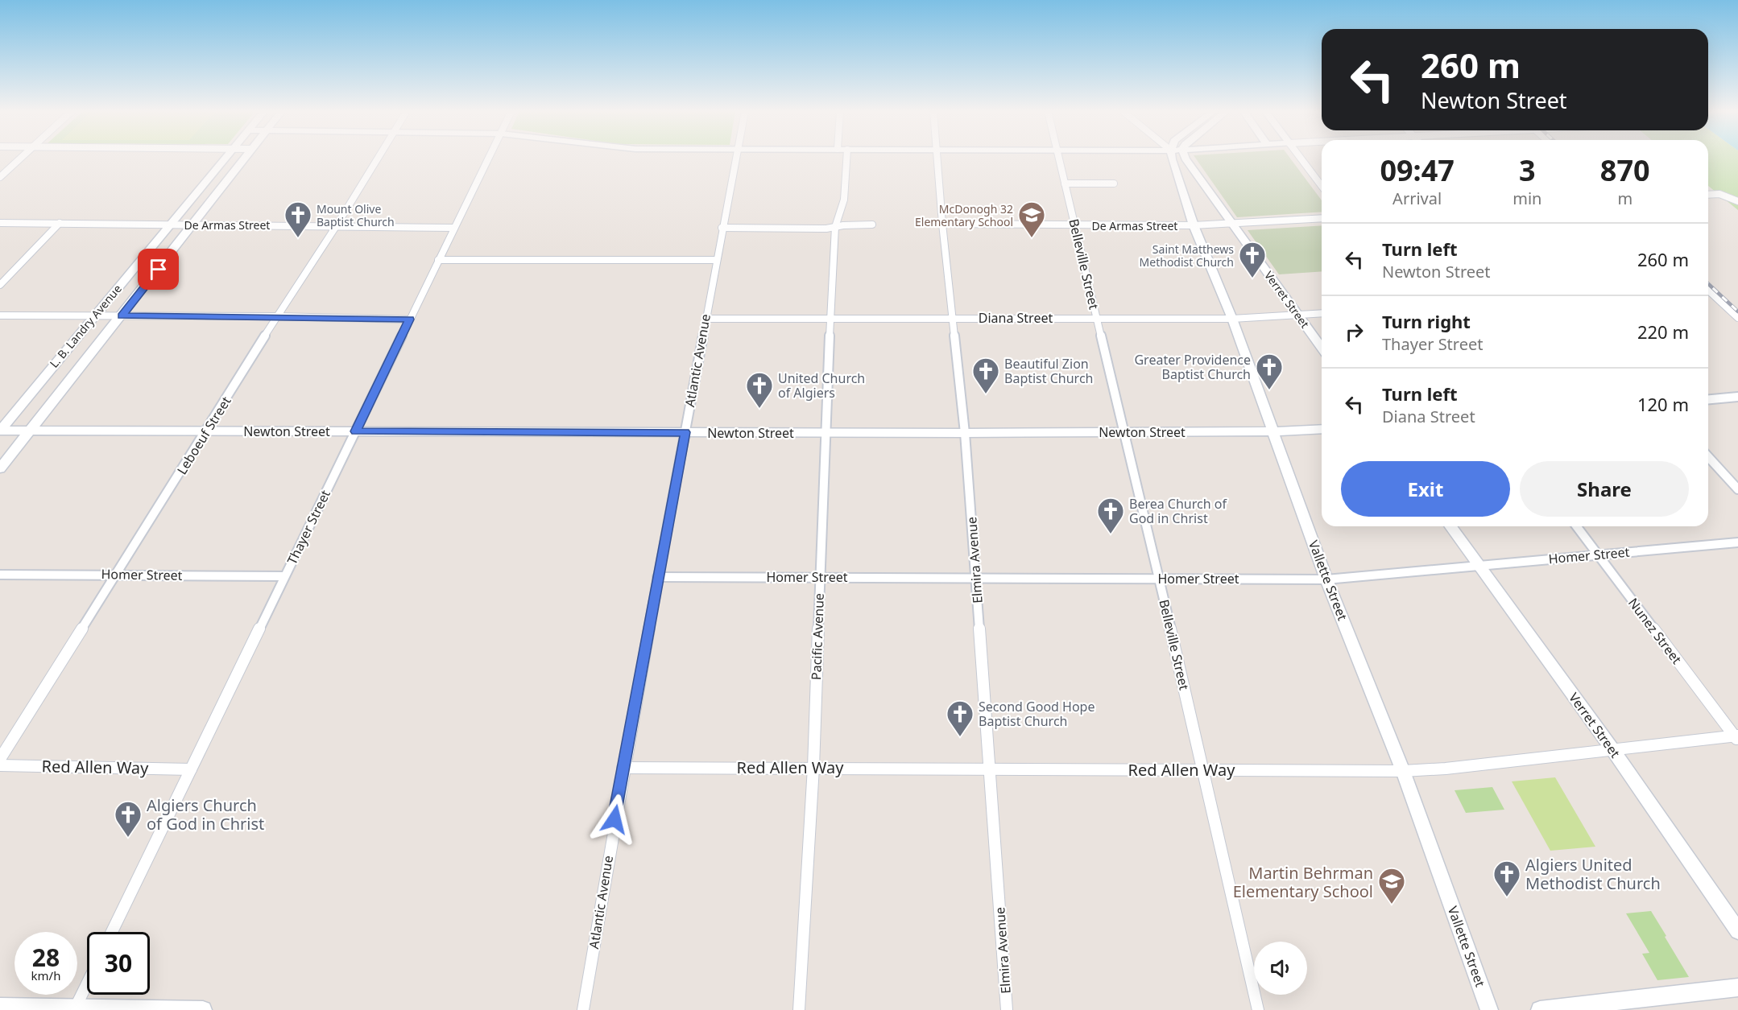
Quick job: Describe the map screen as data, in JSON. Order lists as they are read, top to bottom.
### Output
{
  "streets": {
    "street": [
      "De Armas Street",
      "Belleville Street",
      "Verret Street",
      "Diana Street",
      "L. B. Landry Avenue",
      "Atlantic Avenue",
      "Newton Street",
      "Leboeuf Street",
      "Thayer Street",
      "Homer Street",
      "Elmira Avenue",
      "Vallette Street",
      "Nunez Street",
      "Pacific Avenue",
      "Red Allen Way"
    ]
  },
  "crossings": [
    ["De Armas Street", "Belleville Street"],
    ["De Armas Street", "Verret Street"],
    ["De Armas Street", "L. B. Landry Avenue"],
    ["De Armas Street", "Leboeuf Street"],
    ["De Armas Street", "Thayer Street"],
    ["De Armas Street", "Elmira Avenue"],
    ["De Armas Street", "Vallette Street"],
    ["Belleville Street", "Diana Street"],
    ["Belleville Street", "Newton Street"],
    ["Belleville Street", "Homer Street"],
    ["Belleville Street", "Red Allen Way"],
    ["Verret Street", "Diana Street"],
    ["Verret Street", "Homer Street"],
    ["Verret Street", "Red Allen Way"],
    ["Diana Street", "Atlantic Avenue"],
    ["Diana Street", "Elmira Avenue"],
    ["Diana Street", "Vallette Street"],
    ["Diana Street", "Pacific Avenue"],
    ["L. B. Landry Avenue", "Newton Street"],
    ["Atlantic Avenue", "Newton Street"],
    ["Atlantic Avenue", "Homer Street"],
    ["Atlantic Avenue", "Red Allen Way"],
    ["Newton Street", "Leboeuf Street"],
    ["Newton Street", "Thayer Street"],
    ["Newton Street", "Elmira Avenue"],
    ["Newton Street", "Vallette Street"],
    ["Newton Street", "Pacific Avenue"],
    ["Leboeuf Street", "Homer Street"],
    ["Thayer Street", "Homer Street"],
    ["Thayer Street", "Red Allen Way"],
    ["Homer Street", "Elmira Avenue"],
    ["Homer Street", "Vallette Street"],
    ["Homer Street", "Nunez Street"],
    ["Homer Street", "Pacific Avenue"],
    ["Elmira Avenue", "Red Allen Way"],
    ["Vallette Street", "Red Allen Way"],
    ["Nunez Street", "Red Allen Way"],
    ["Pacific Avenue", "Red Allen Way"]
  ],
  "places": {
    "church": [
      "Mount Olive Baptist Church",
      "Saint Matthews Methodist Church",
      "Greater Providence Baptist Church",
      "Beautiful Zion Baptist Church",
      "United Church of Algiers",
      "Berea Church of God in Christ",
      "Second Good Hope Baptist Church",
      "Algiers Church of God in Christ",
      "Algiers United Methodist Church"
    ],
    "school or university": ["McDonogh 32 Elementary School", "Martin Behrman Elementary School"]
  },
  "page": {
    "turn": ["260 m", "Newton Street"],
    "eta": [
      "09:47",
      "Arrival",
      "3",
      "min",
      "870",
      "m"
    ],
    "list": [
      {
        "name": "Turn left",
        "note": "Newton Street",
        "value": "260 m"
      },
      {
        "name": "Turn right",
        "note": "Thayer Street",
        "value": "220 m"
      },
      {
        "name": "Turn left",
        "note": "Diana Street",
        "value": "120 m"
      }
    ],
    "buttons": ["Exit", "Share"],
    "speed": "28 km/h",
    "limit": "30"
  }
}
